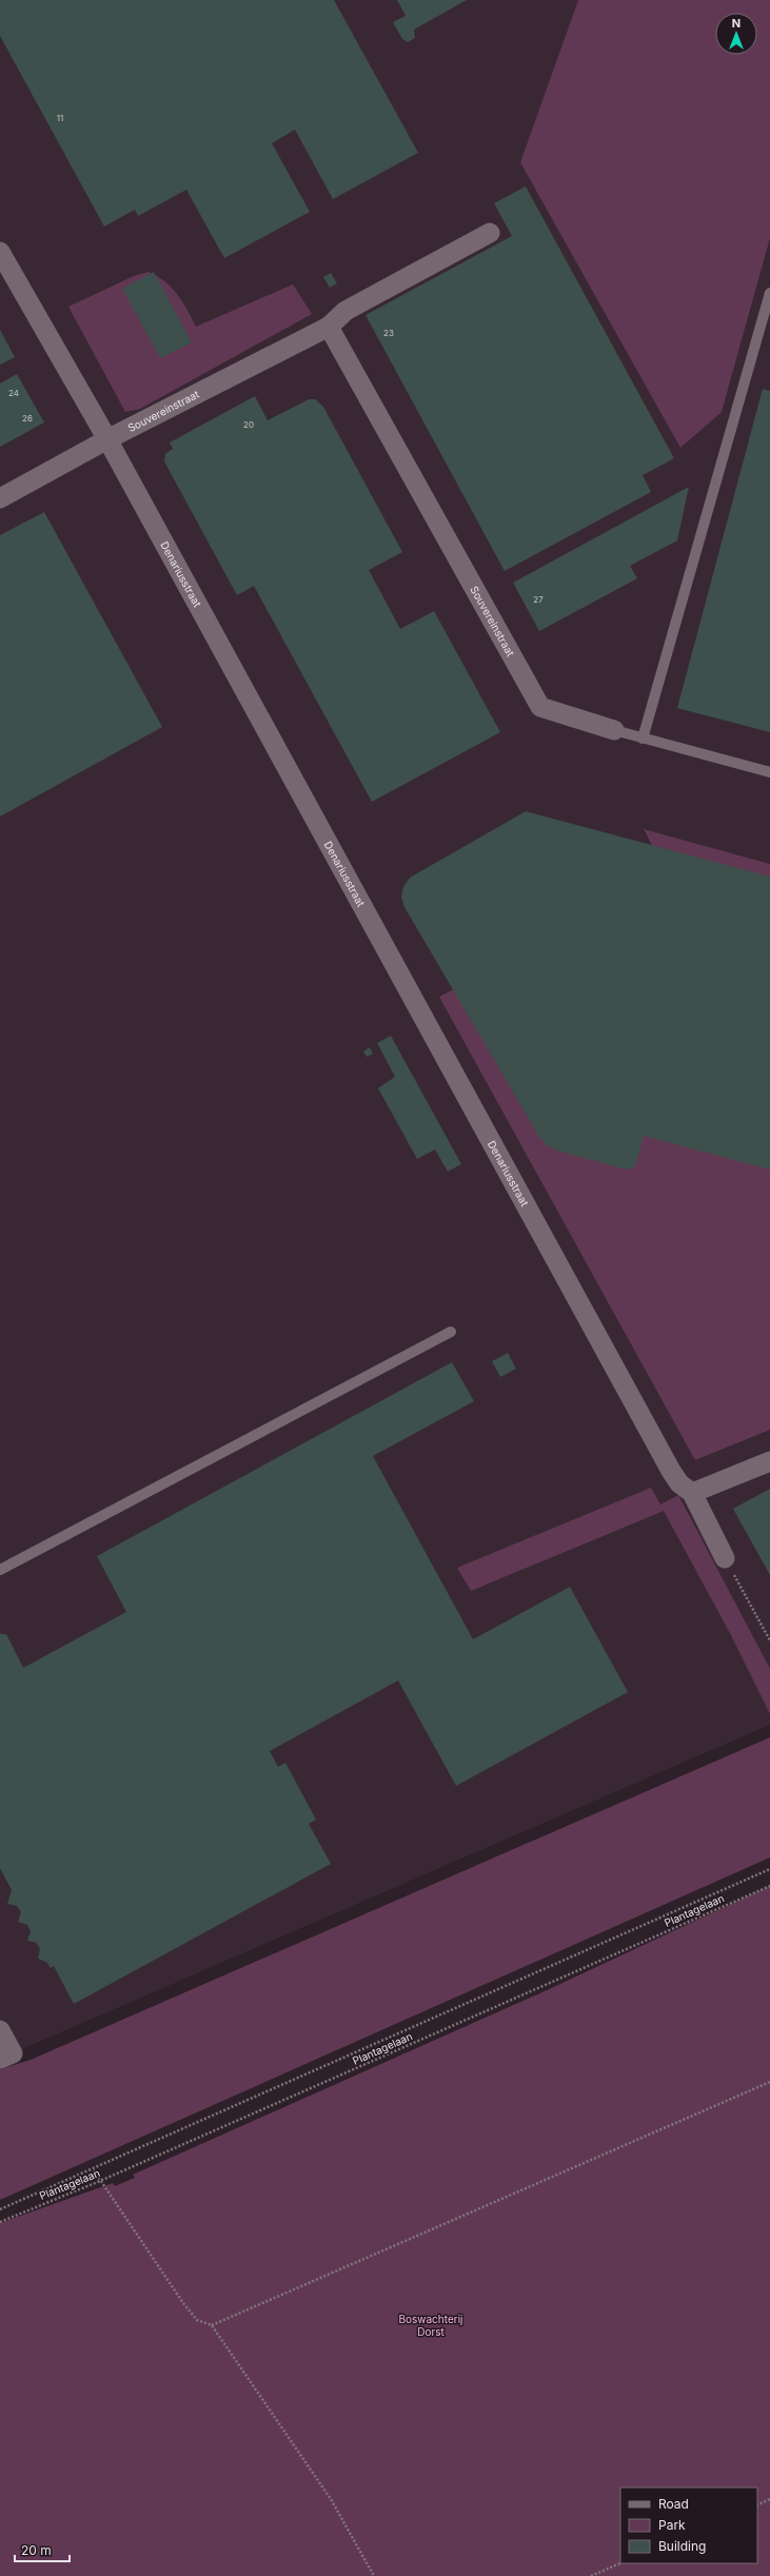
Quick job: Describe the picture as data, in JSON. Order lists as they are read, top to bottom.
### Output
{
  "streets": {
    "street": ["Souvereinstraat", "Denariusstraat"],
    "path": ["Plantagelaan"]
  },
  "crossings": [
    ["Souvereinstraat", "Denariusstraat"]
  ],
  "parks": ["Boswachterij Dorst"],
  "house_numbers": [
    "11",
    "23",
    "24",
    "26",
    "20",
    "27"
  ],
  "legend": ["Road", "Park", "Building"],
  "scale_bar": "20 m",
  "north": "top"
}
